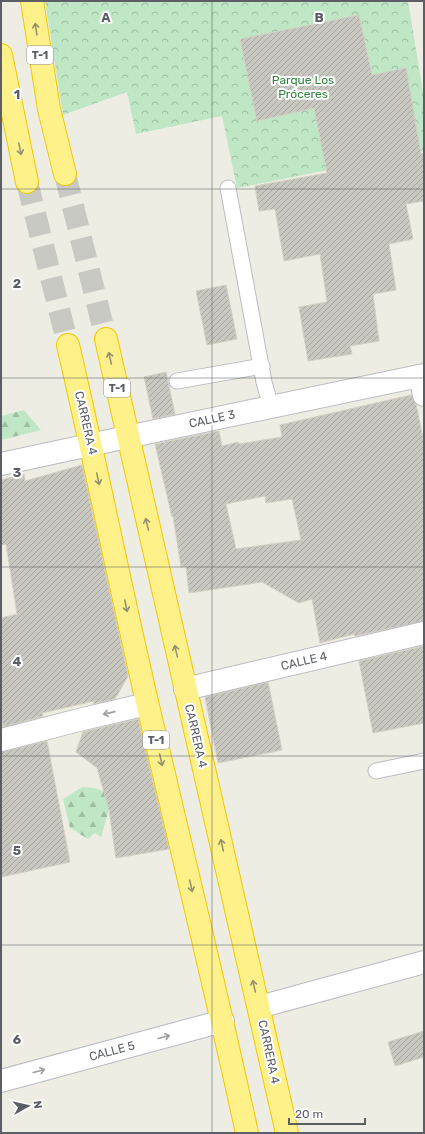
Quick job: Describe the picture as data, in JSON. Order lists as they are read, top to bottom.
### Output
{
  "streets": {
    "highway": ["T-1", "CARRERA 4"],
    "street": ["CALLE 3", "CALLE 4", "CALLE 5"]
  },
  "crossings": [
    ["CALLE 3", "CARRERA 4"],
    ["CARRERA 4", "CALLE 4"],
    ["CARRERA 4", "CALLE 5"]
  ],
  "one_way": ["CALLE 5"],
  "parks": ["Parque Los Próceres"],
  "scale_bar": "20 m",
  "north": "right",
  "grid": {
    "columns": ["A", "B"],
    "rows": [
      "1",
      "2",
      "3",
      "4",
      "5",
      "6"
    ]
  }
}
